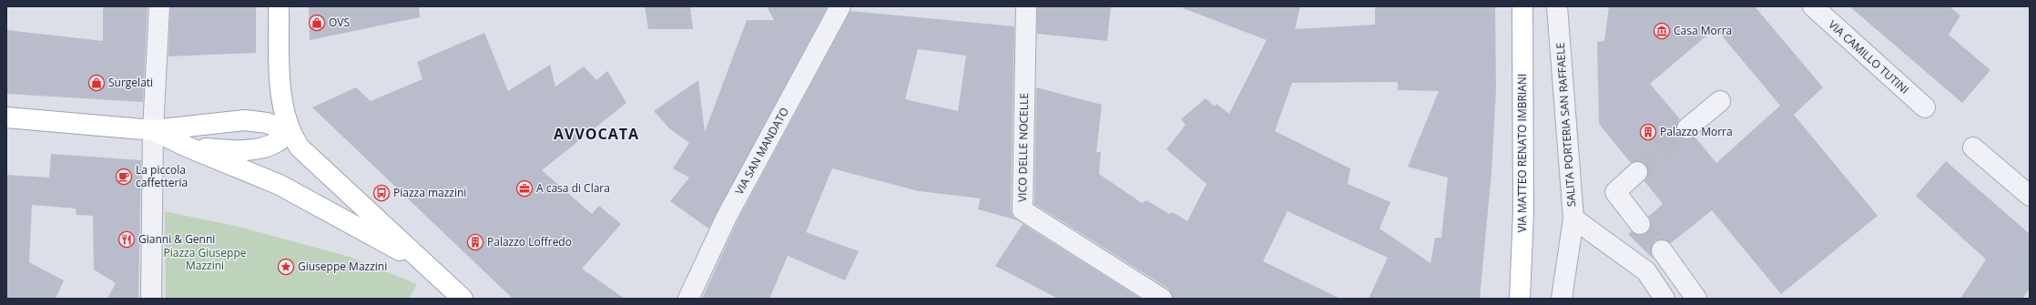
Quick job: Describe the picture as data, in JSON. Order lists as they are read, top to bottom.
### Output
{
  "streets": {
    "main road": ["VIA MATTEO RENATO IMBRIANI"],
    "street": [
      "VIA CAMILLO TUTINI",
      "SALITA PORTERIA SAN RAFFAELE",
      "VICO DELLE NOCELLE",
      "VIA SAN MANDATO"
    ]
  },
  "districts": ["AVVOCATA"],
  "parks": ["Piazza Giuseppe Mazzini"],
  "places": {
    "shop": ["OVS", "Surgelati"],
    "museum": ["Casa Morra"],
    "building": ["Palazzo Morra", "Palazzo Loffredo"],
    "cafe": ["La piccola caffetteria"],
    "office": ["A casa di Clara"],
    "bus stop": ["Piazza mazzini"],
    "restaurant": ["Gianni & Genni"],
    "place": ["Giuseppe Mazzini"]
  }
}
